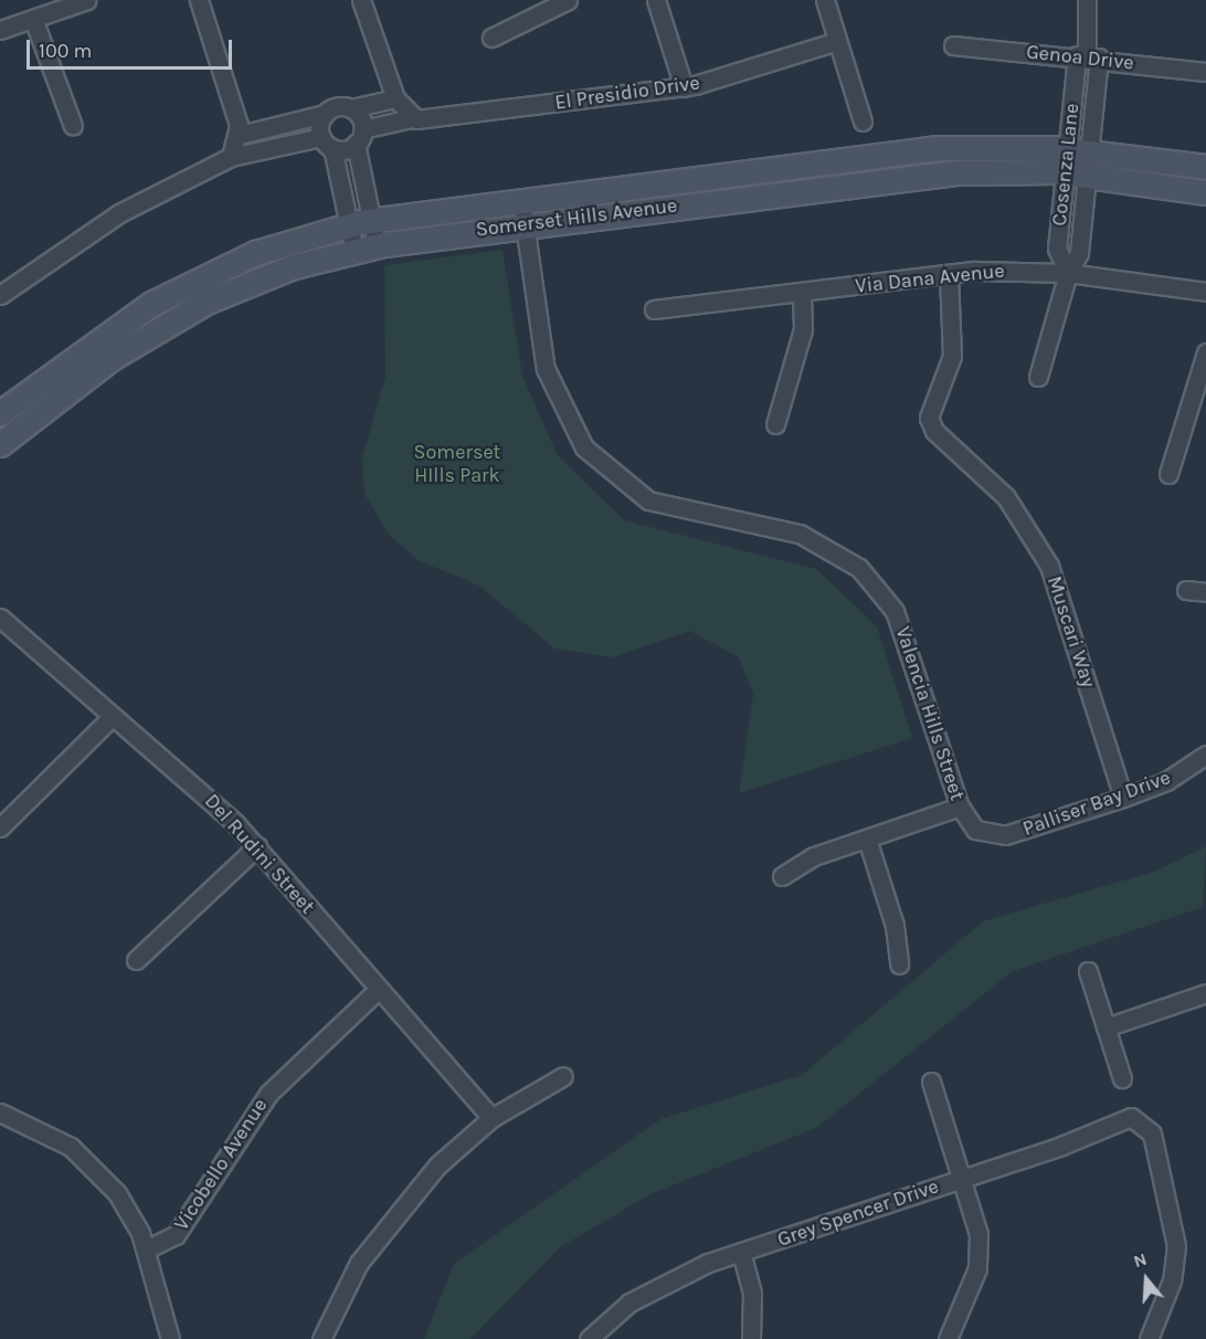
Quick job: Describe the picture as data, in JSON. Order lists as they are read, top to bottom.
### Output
{
  "streets": {
    "main road": ["Somerset Hills Avenue"],
    "street": [
      "Genoa Drive",
      "El Presidio Drive",
      "Cosenza Lane",
      "Via Dana Avenue",
      "Muscari Way",
      "Valencia Hills Street",
      "Palliser Bay Drive",
      "Del Rudini Street",
      "Vicobello Avenue",
      "Grey Spencer Drive"
    ]
  },
  "crossings": [
    ["Genoa Drive", "Cosenza Lane"],
    ["Cosenza Lane", "Somerset Hills Avenue"],
    ["Cosenza Lane", "Via Dana Avenue"],
    ["Somerset Hills Avenue", "Valencia Hills Street"],
    ["Via Dana Avenue", "Muscari Way"],
    ["Muscari Way", "Palliser Bay Drive"],
    ["Valencia Hills Street", "Palliser Bay Drive"],
    ["Del Rudini Street", "Vicobello Avenue"]
  ],
  "parks": ["Somerset HIlls Park"],
  "scale_bar": "100 m",
  "north": "top"
}
